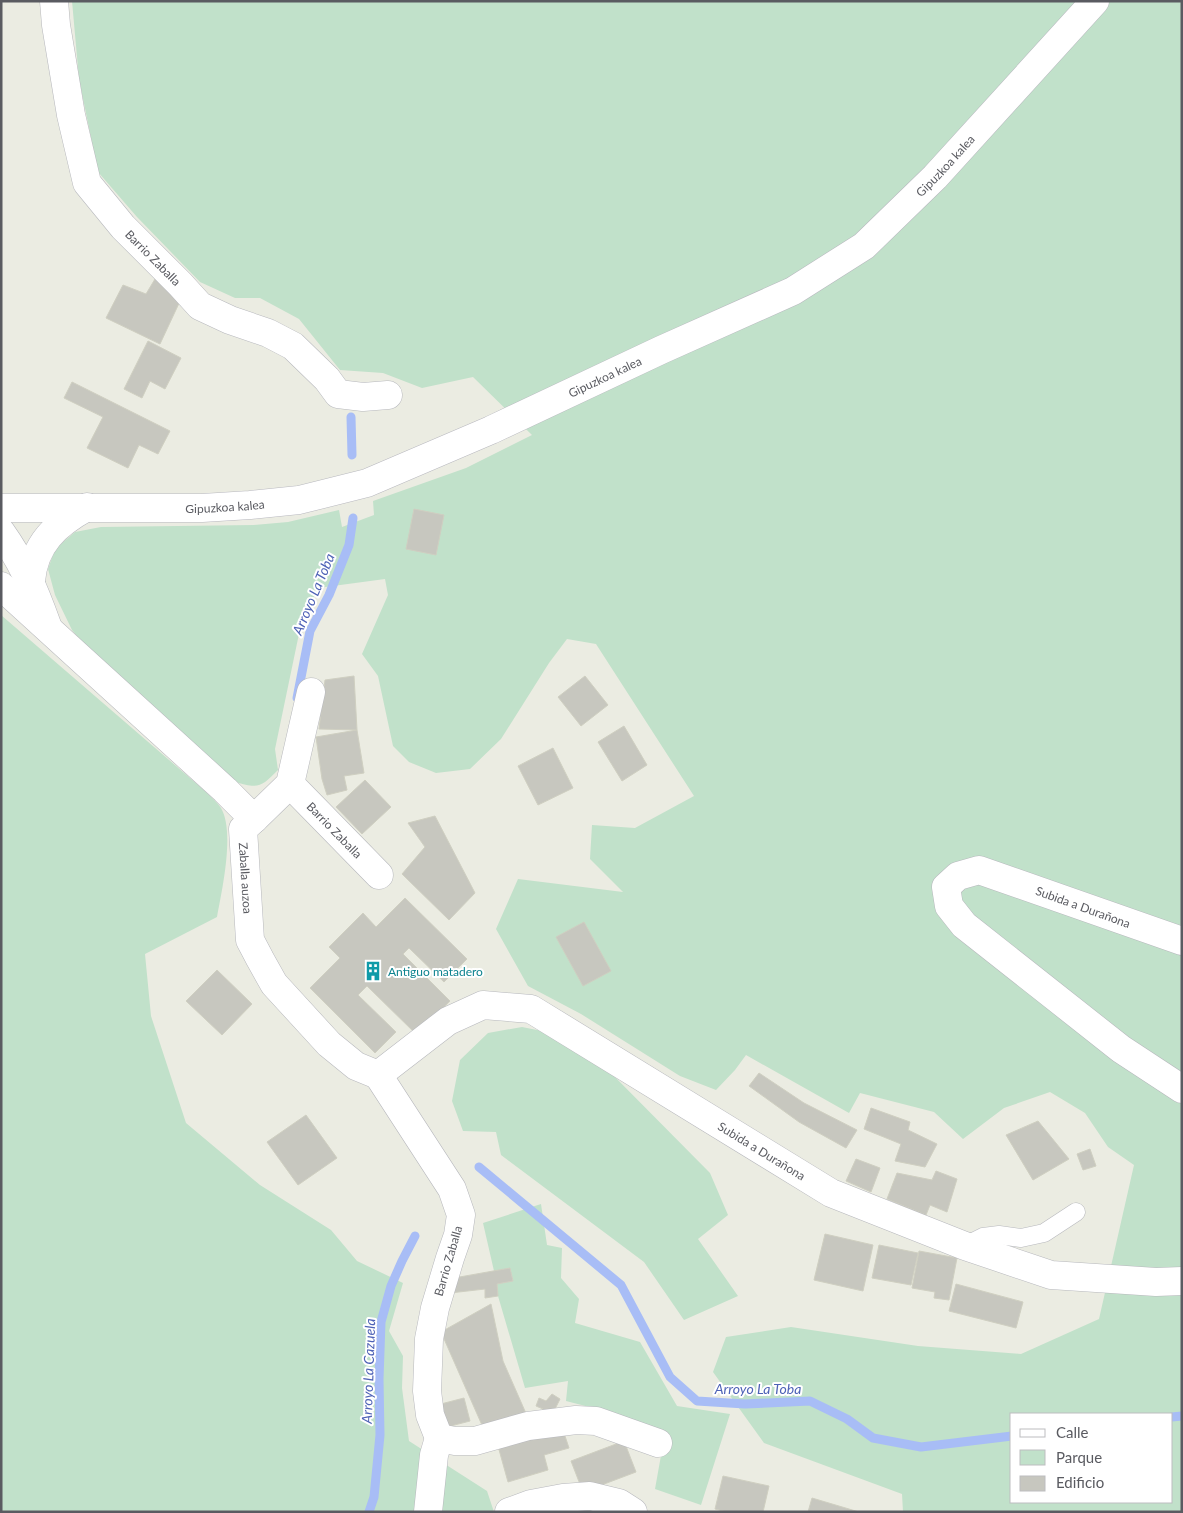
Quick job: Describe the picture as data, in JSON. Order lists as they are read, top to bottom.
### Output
{
  "streets": {
    "street": [
      "Gipuzkoa kalea",
      "Barrio Zaballa",
      "Zaballa auzoa",
      "Subida a Durañona"
    ]
  },
  "crossings": [
    ["Barrio Zaballa", "Zaballa auzoa"],
    ["Barrio Zaballa", "Subida a Durañona"],
    ["Zaballa auzoa", "Subida a Durañona"]
  ],
  "water": ["Arroyo La Toba", "Arroyo La Cazuela"],
  "places": {
    "building": ["Antiguo matadero"]
  },
  "legend": ["Calle", "Parque", "Edificio"]
}
